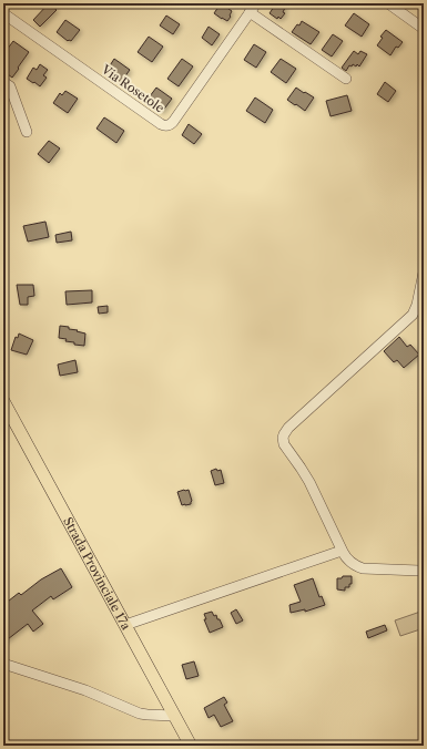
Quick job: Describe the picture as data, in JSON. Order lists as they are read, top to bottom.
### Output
{
  "streets": {
    "main road": ["Strada Provinciale 17a"],
    "street": ["Via Rosetole"]
  }
}
